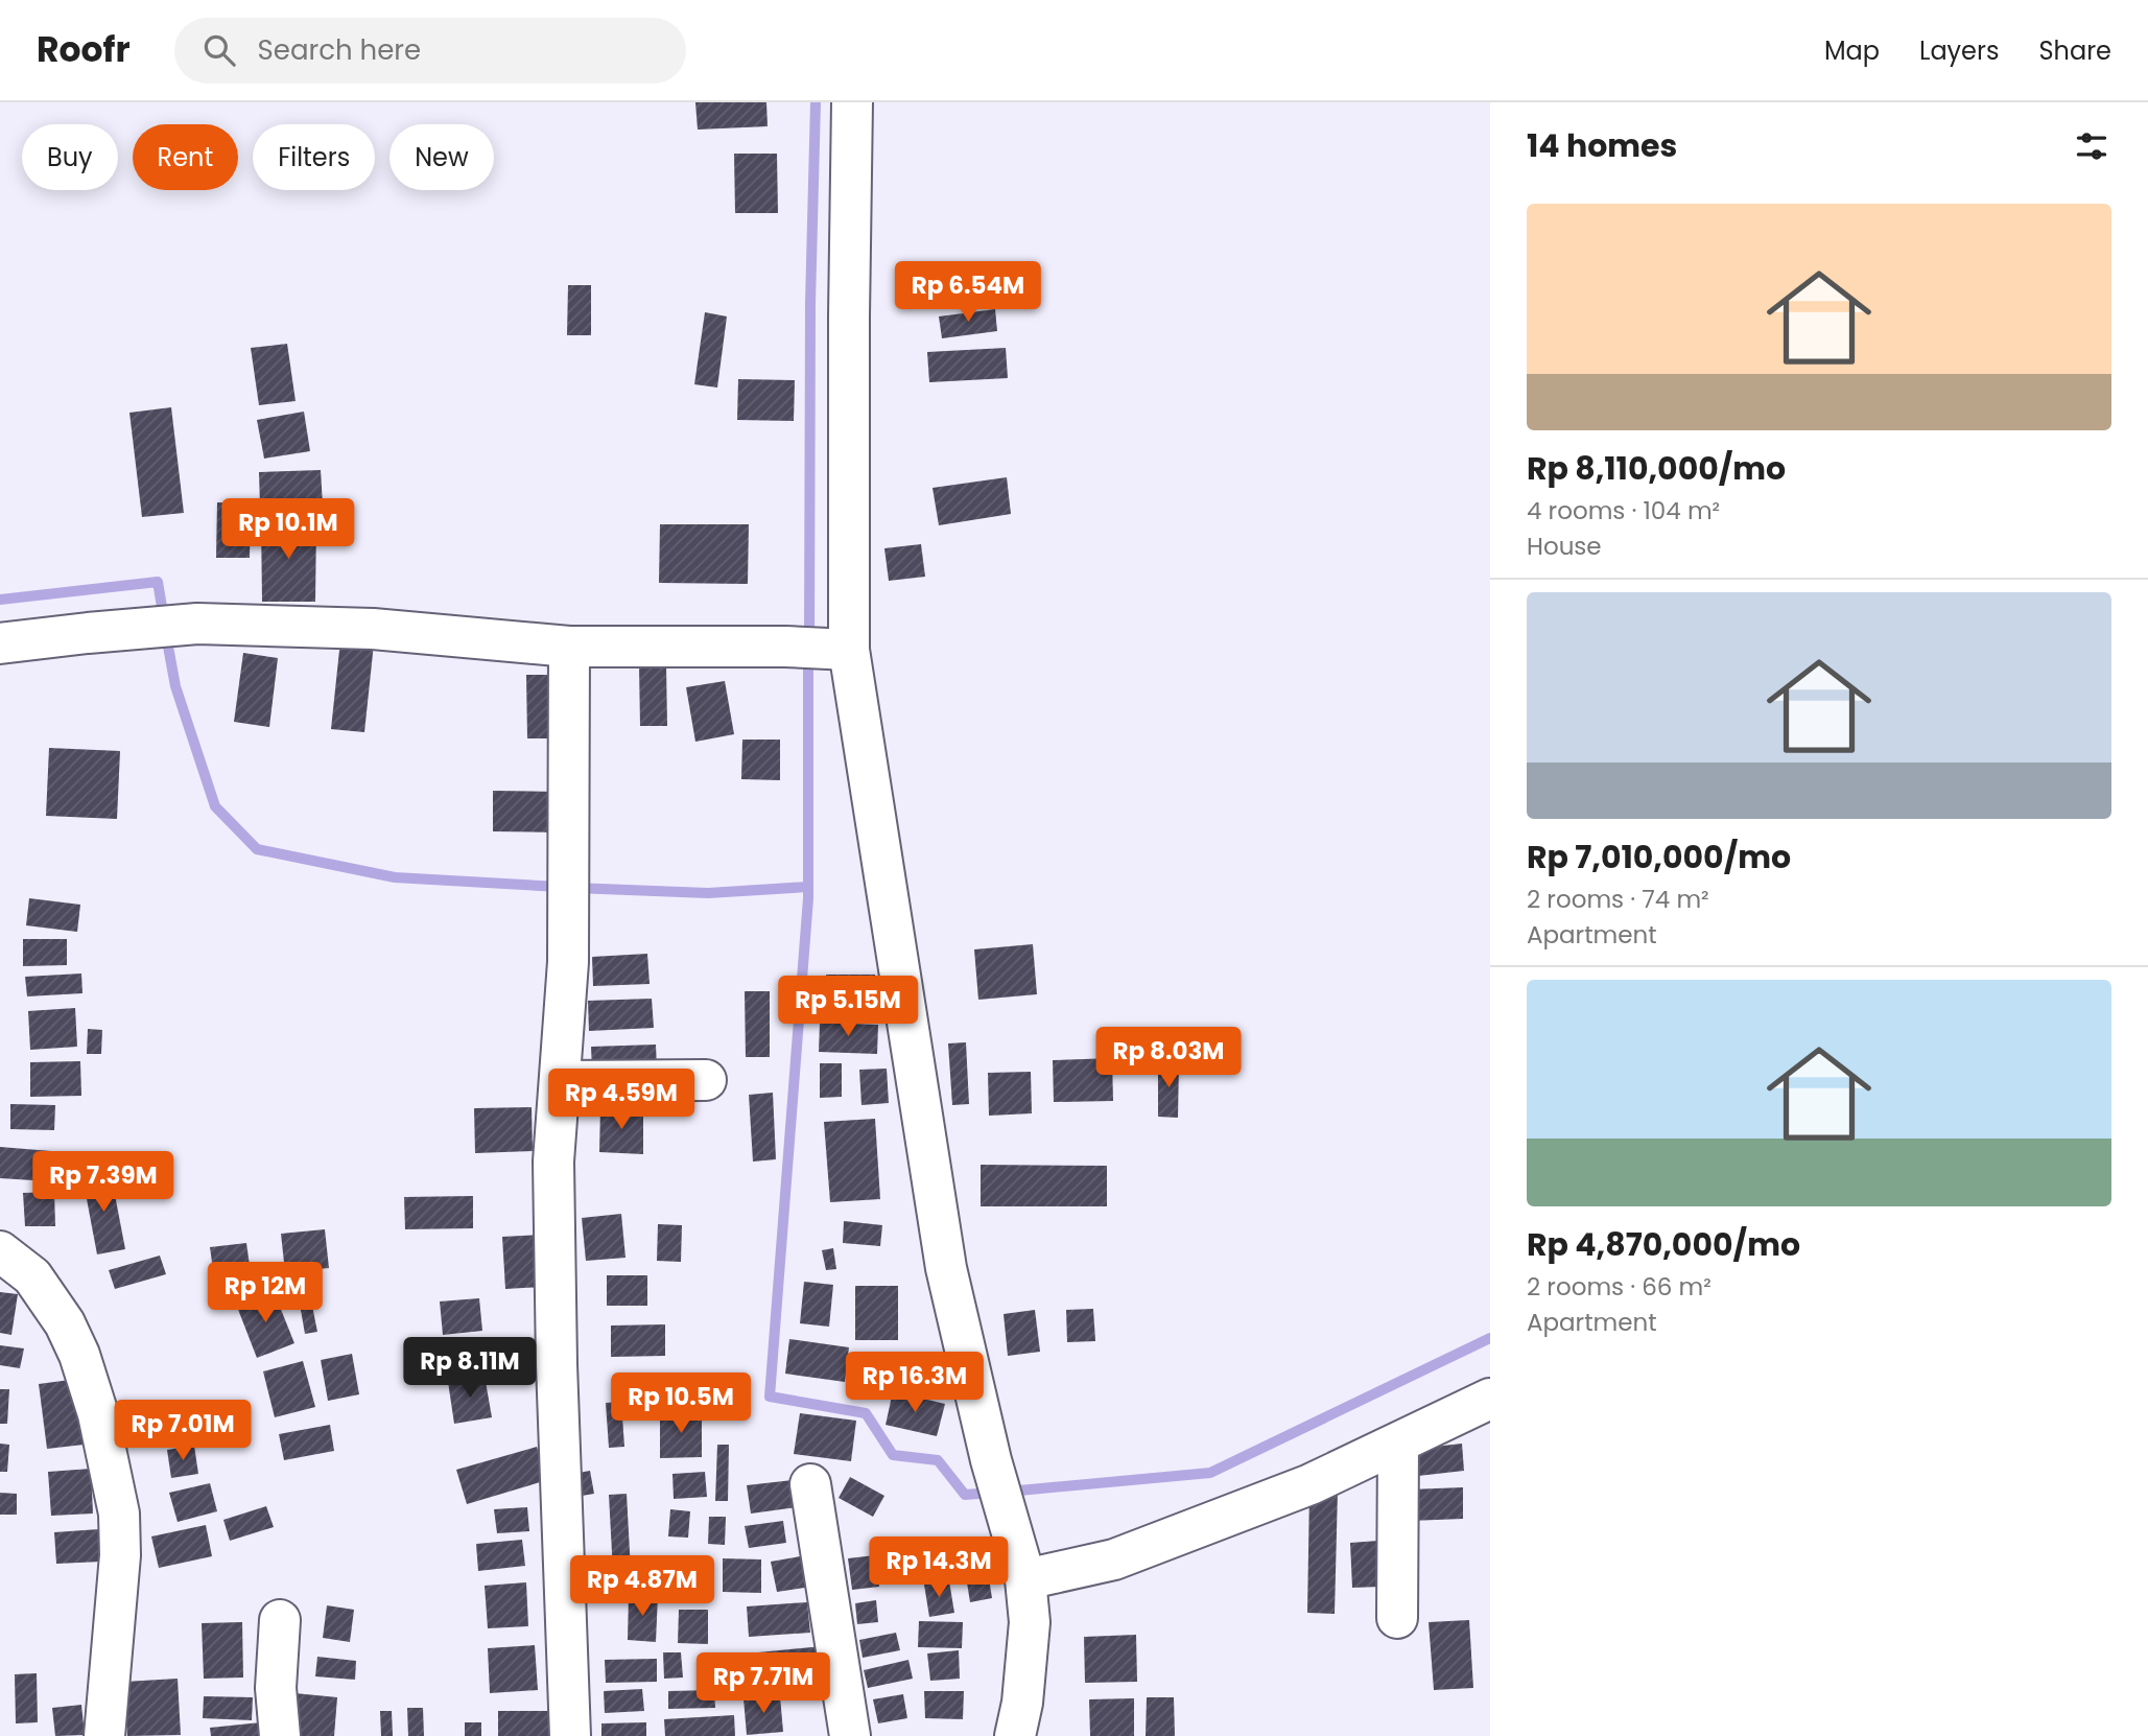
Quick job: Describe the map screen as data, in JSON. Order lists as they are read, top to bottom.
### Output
{
  "page": {
    "header": "Roofr",
    "search": "Search here",
    "nav": ["Map", "Layers", "Share"],
    "heading": "14 homes",
    "chip": [
      "Buy",
      "Rent",
      "Filters",
      "New"
    ],
    "list": [
      {
        "name": "Rp 8,110,000/mo",
        "note": "4 rooms · 104 m² · House"
      },
      {
        "name": "Rp 7,010,000/mo",
        "note": "2 rooms · 74 m² · Apartment"
      },
      {
        "name": "Rp 4,870,000/mo",
        "note": "2 rooms · 66 m² · Apartment"
      }
    ],
    "price": [
      "Rp 6.54M",
      "Rp 10.1M",
      "Rp 5.15M",
      "Rp 8.03M",
      "Rp 4.59M",
      "Rp 7.39M",
      "Rp 12M",
      "Rp 8.11M",
      "Rp 16.3M",
      "Rp 10.5M",
      "Rp 7.01M",
      "Rp 14.3M",
      "Rp 4.87M",
      "Rp 7.71M"
    ]
  }
}
